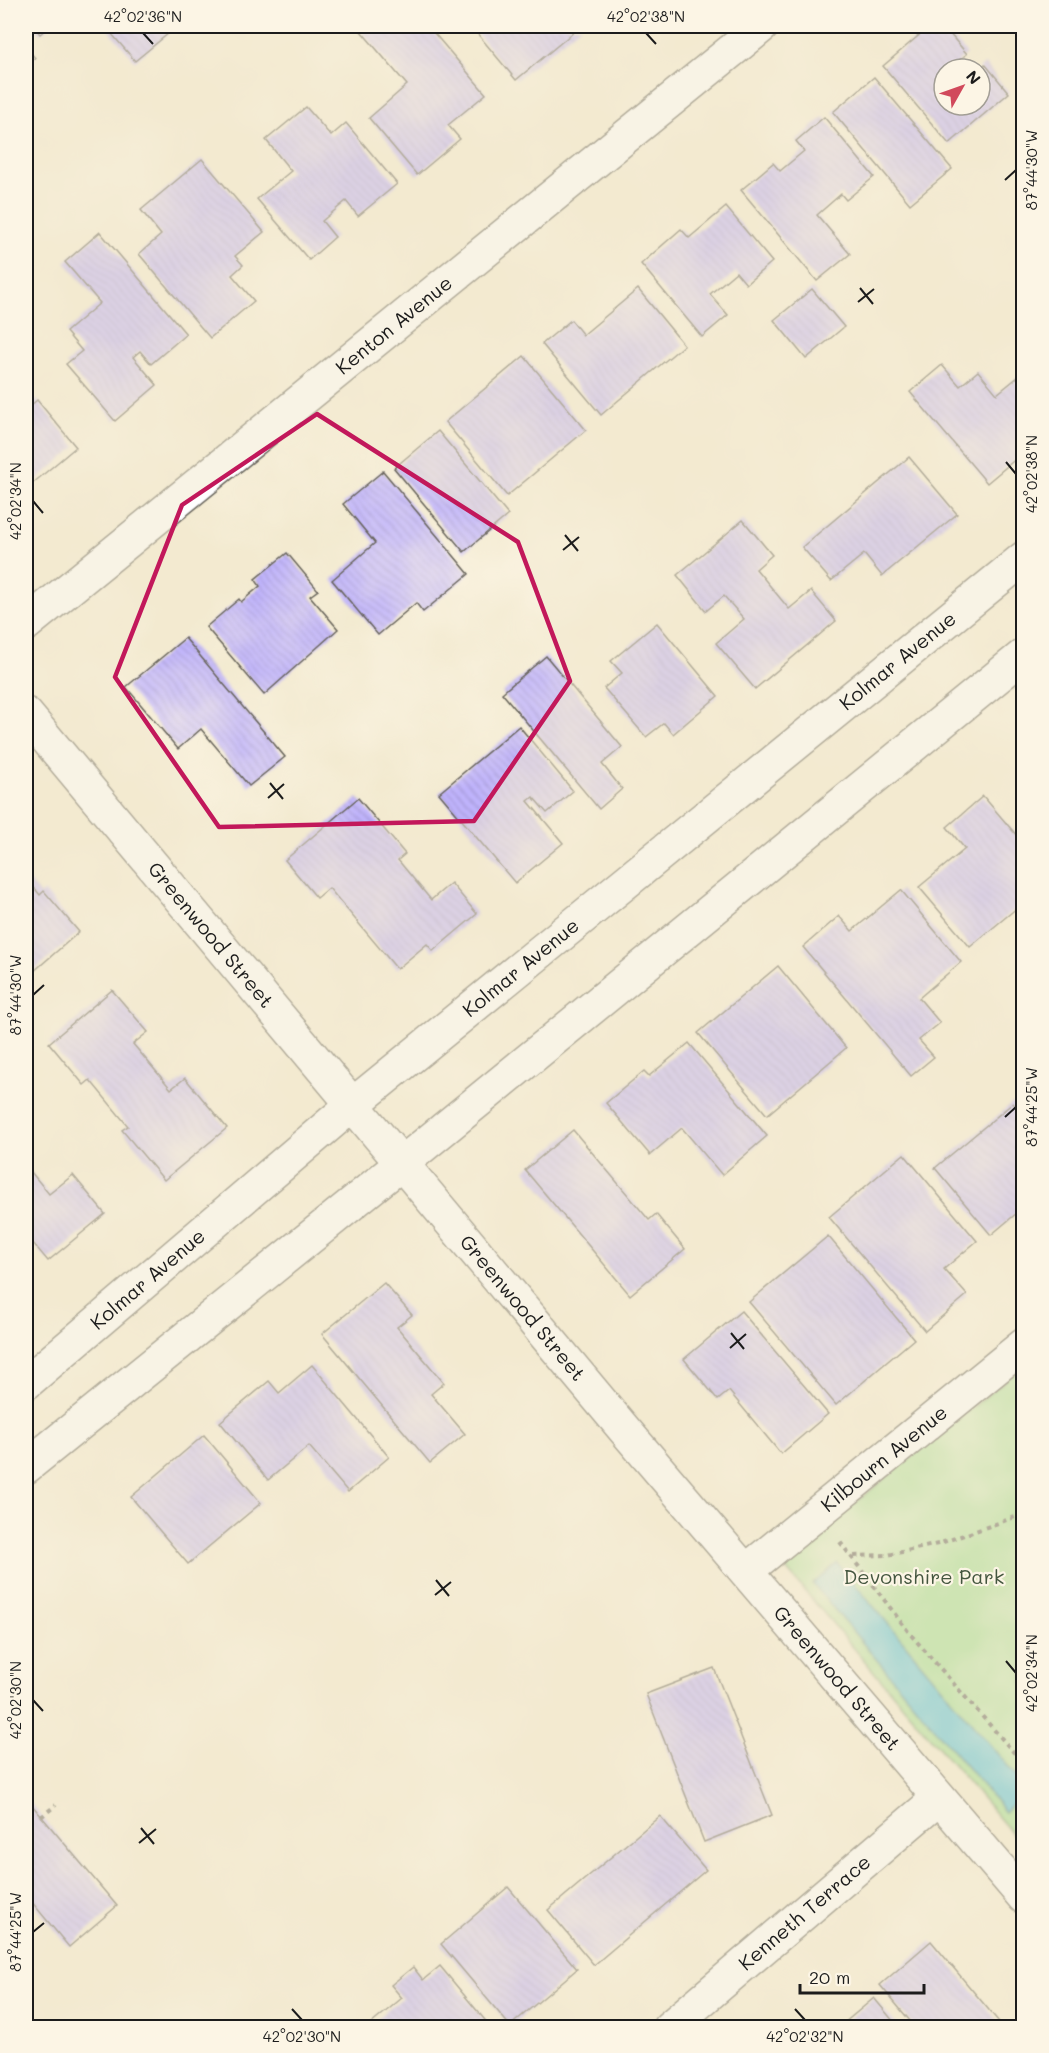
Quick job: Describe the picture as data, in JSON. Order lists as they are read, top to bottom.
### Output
{
  "streets": {
    "street": [
      "Kenton Avenue",
      "Kolmar Avenue",
      "Greenwood Street",
      "Kilbourn Avenue",
      "Kenneth Terrace"
    ]
  },
  "crossings": [
    ["Kolmar Avenue", "Greenwood Street"],
    ["Greenwood Street", "Kilbourn Avenue"],
    ["Greenwood Street", "Kenneth Terrace"]
  ],
  "parks": ["Devonshire Park"],
  "scale_bar": "20 m",
  "north": "top right",
  "coordinates": [
    "42°02'36\"N",
    "42°02'38\"N",
    "87°44'30\"W",
    "42°02'34\"N",
    "87°44'25\"W",
    "42°02'30\"N",
    "42°02'32\"N"
  ]
}
